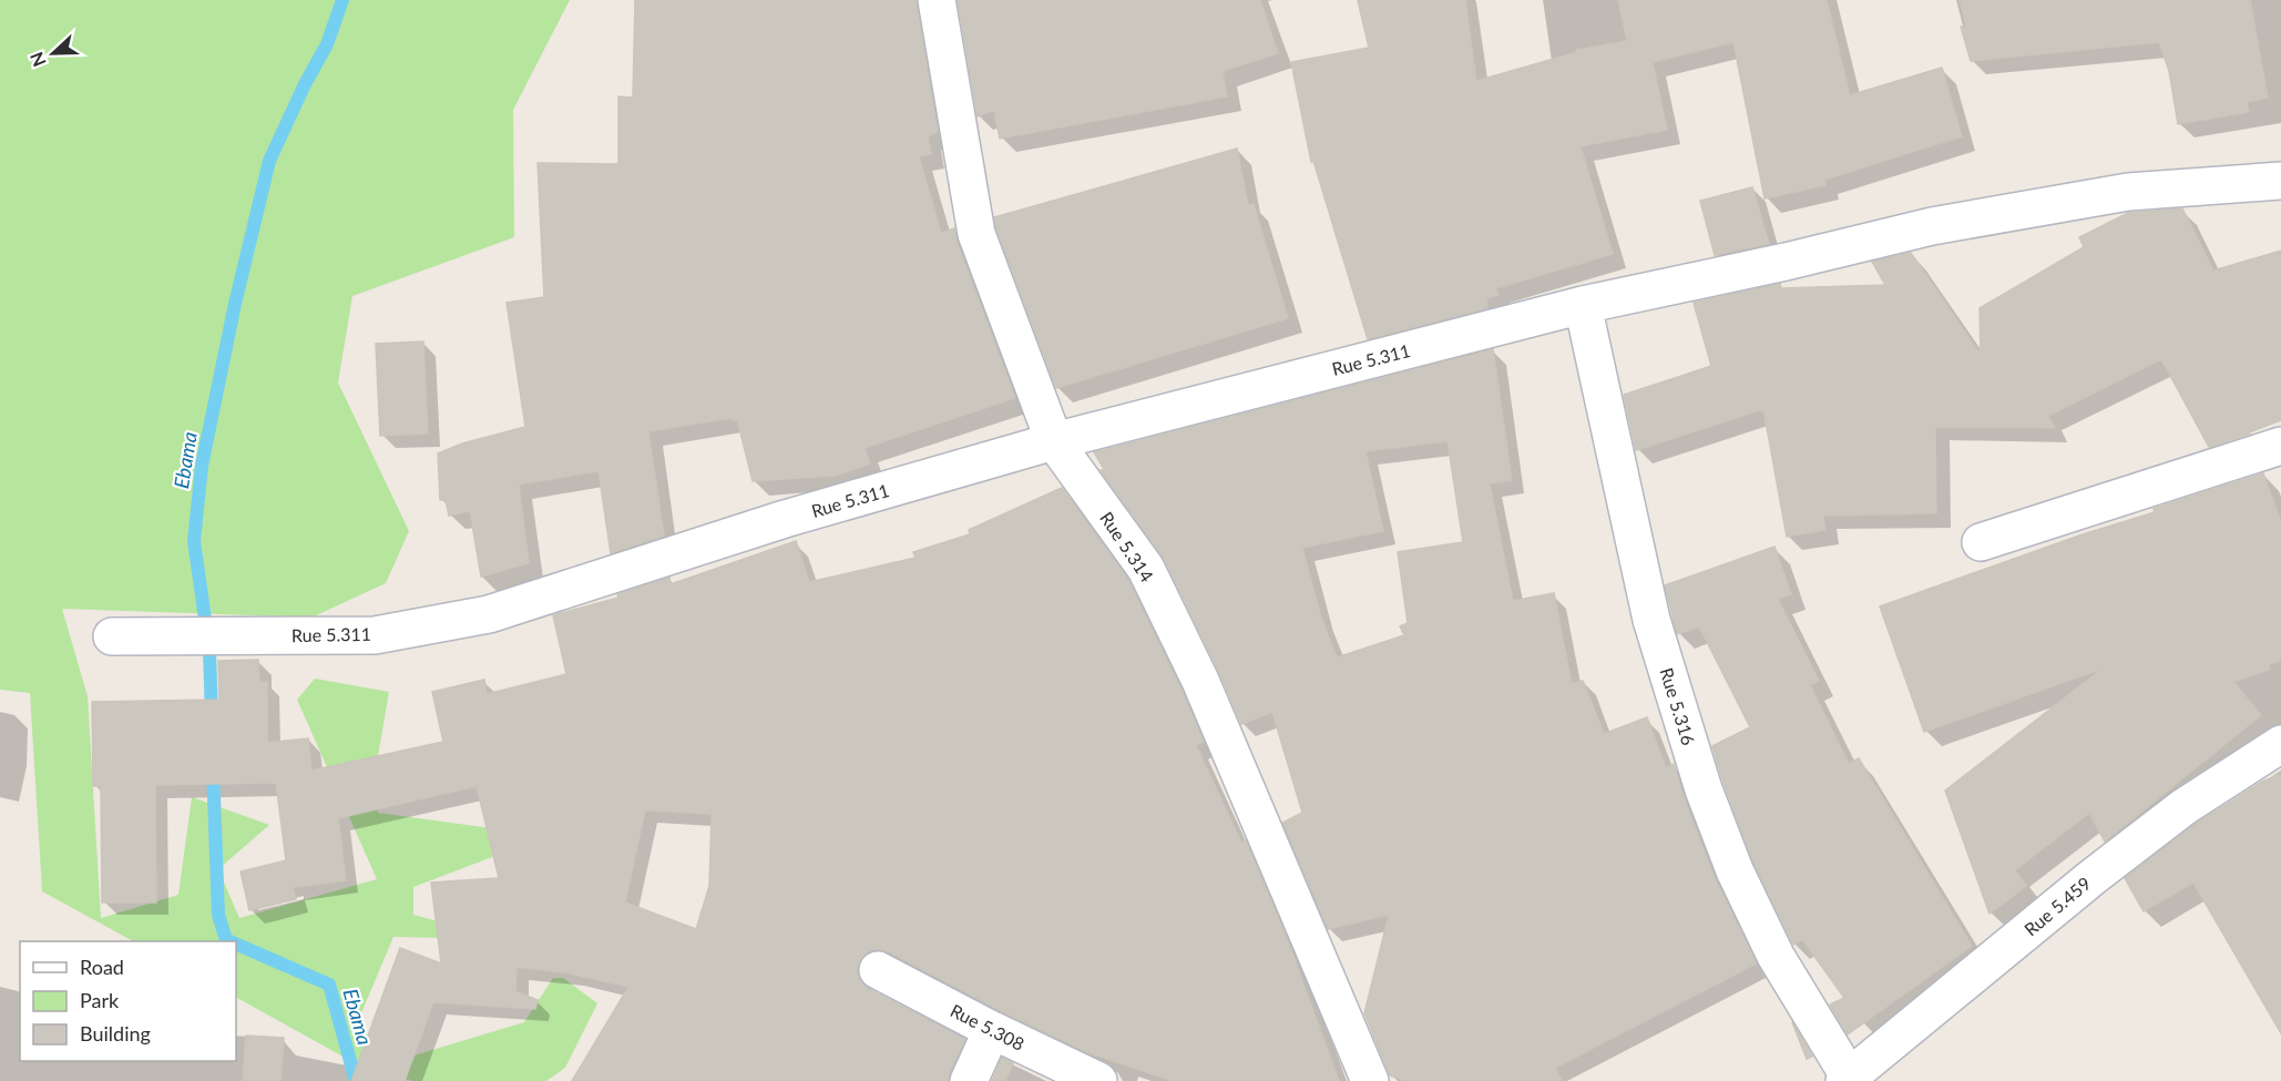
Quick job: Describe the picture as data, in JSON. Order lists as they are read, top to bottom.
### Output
{
  "streets": {
    "street": [
      "Rue 5.311",
      "Rue 5.314",
      "Rue 5.316",
      "Rue 5.459",
      "Rue 5.308"
    ]
  },
  "crossings": [
    ["Rue 5.311", "Rue 5.314"],
    ["Rue 5.311", "Rue 5.316"],
    ["Rue 5.316", "Rue 5.459"]
  ],
  "water": ["Ebama"],
  "legend": ["Road", "Park", "Building"],
  "north": "left"
}
